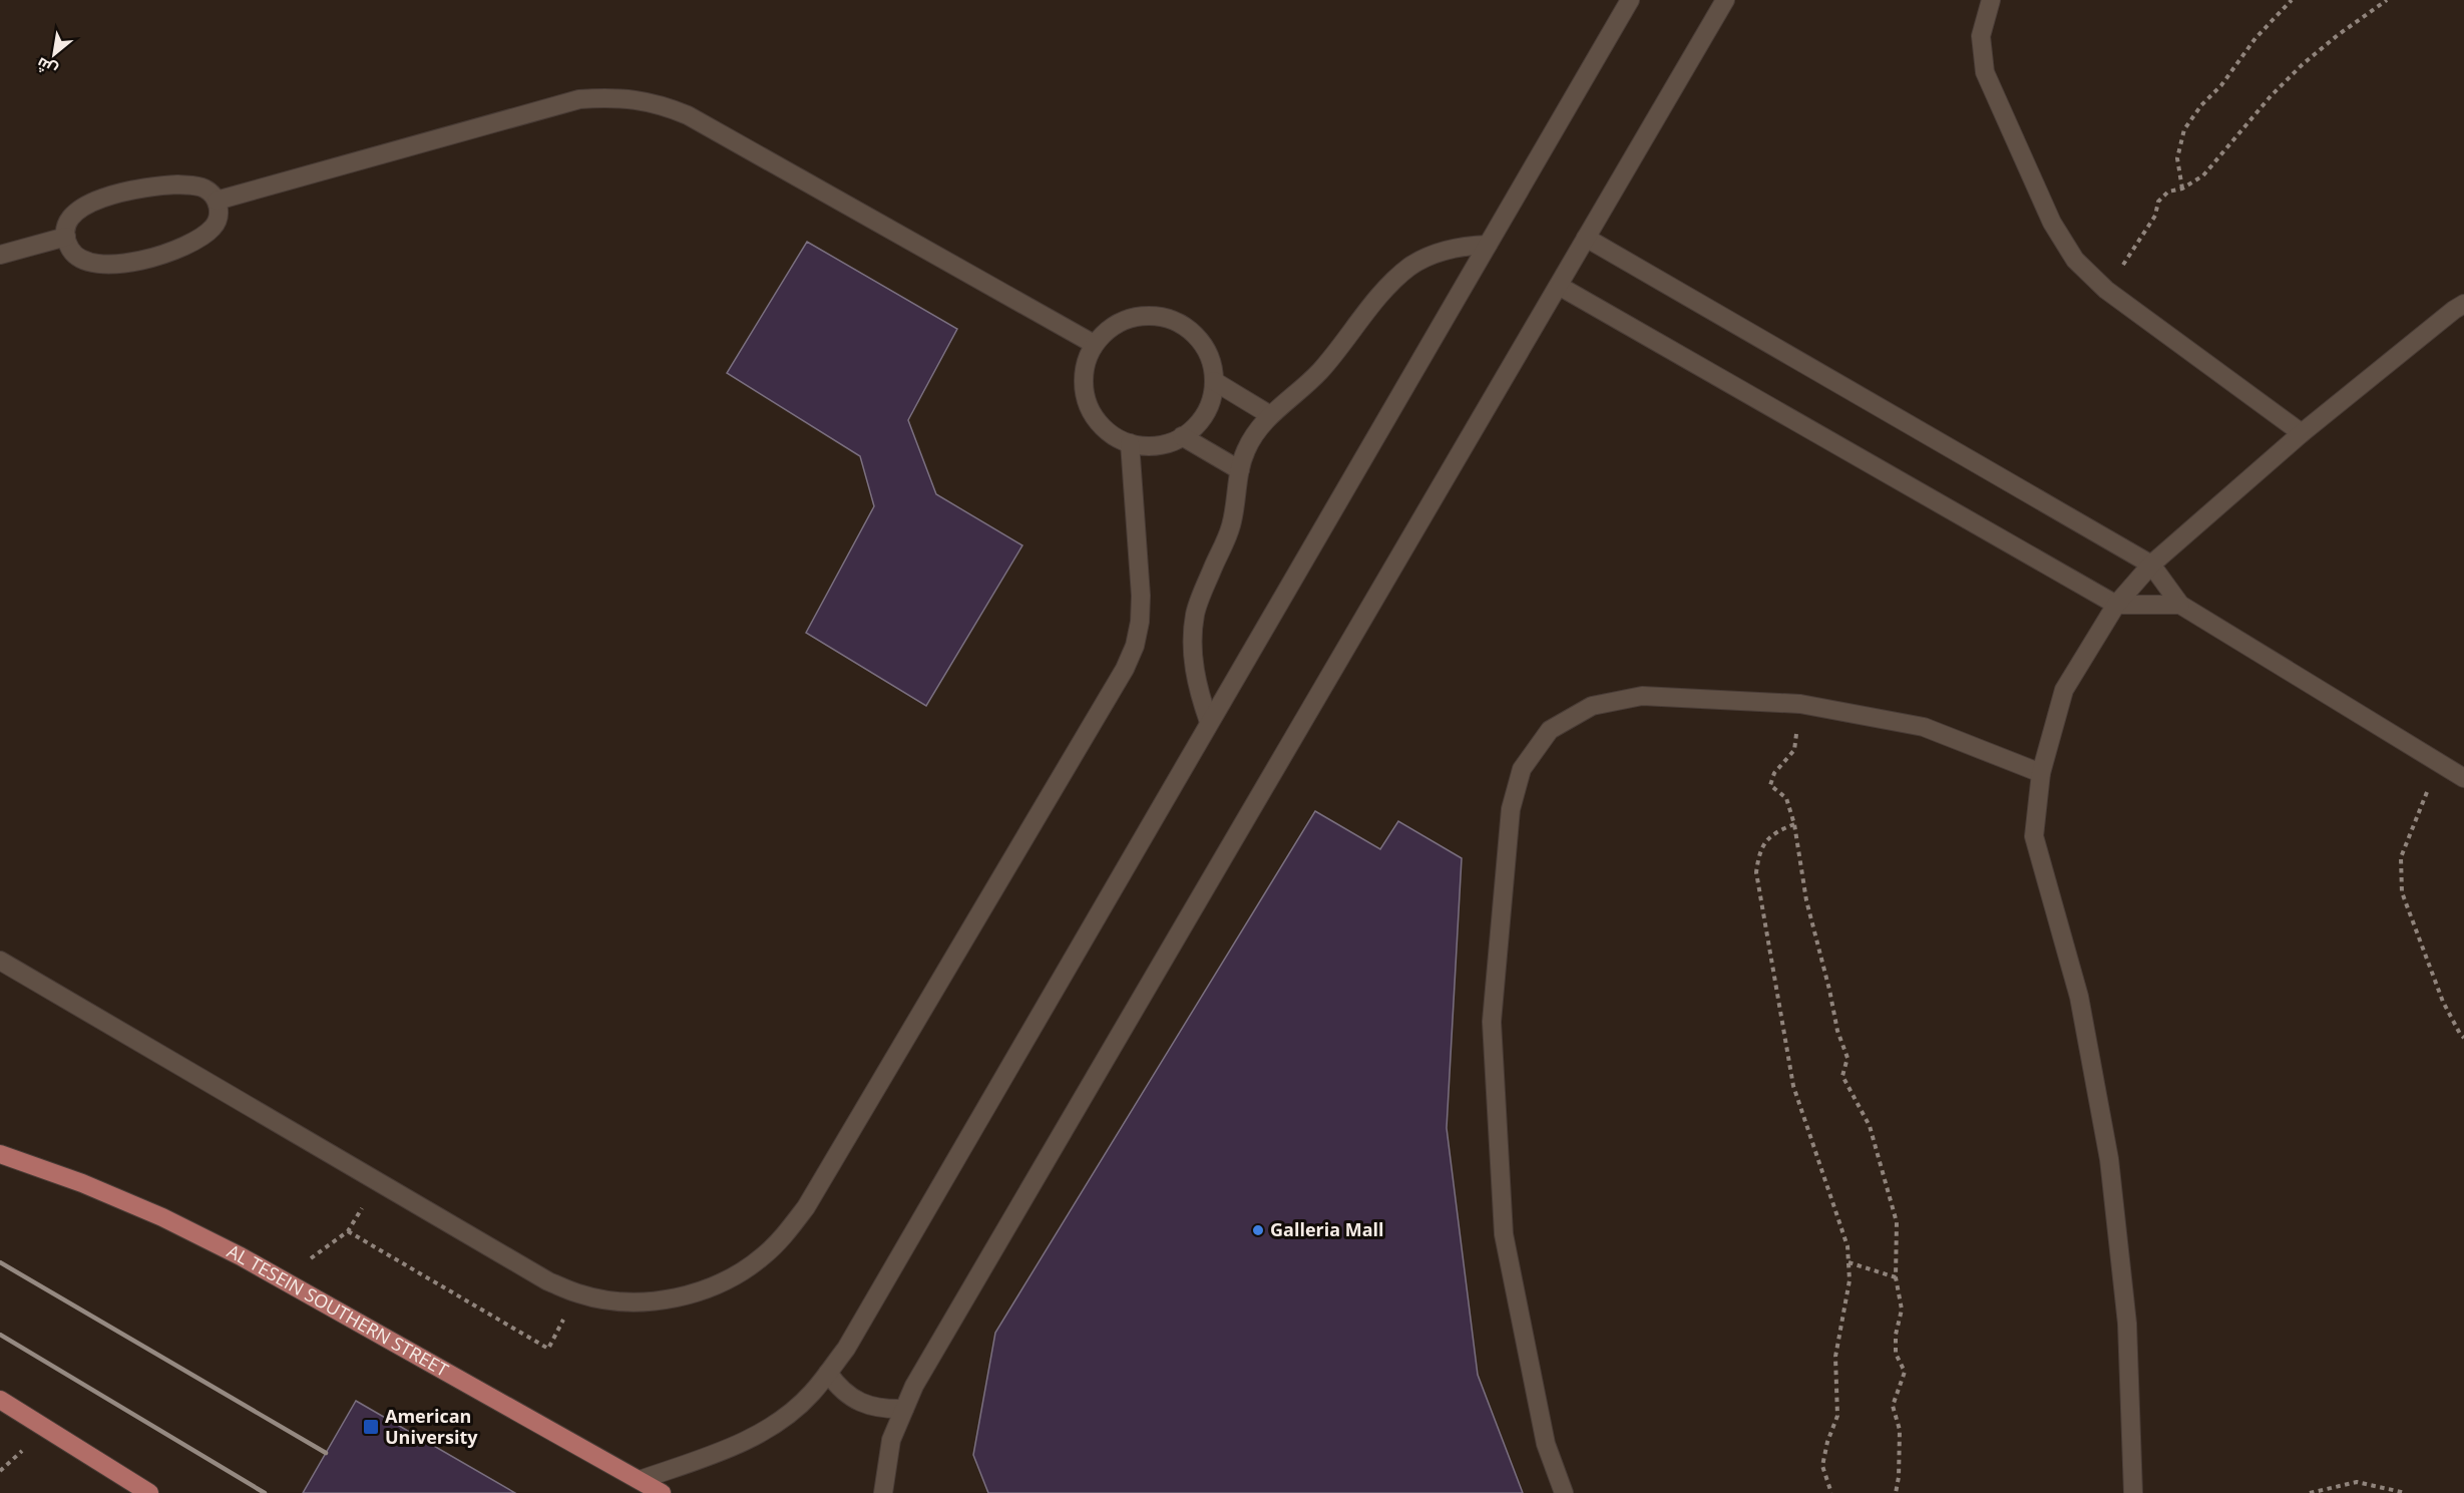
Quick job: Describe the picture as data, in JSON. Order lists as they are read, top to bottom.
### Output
{
  "streets": {
    "main road": ["AL TESEIN SOUTHERN STREET"]
  },
  "places": {
    "other": ["Galleria Mall"],
    "transit": ["American University"]
  },
  "north": "bottom left"
}
